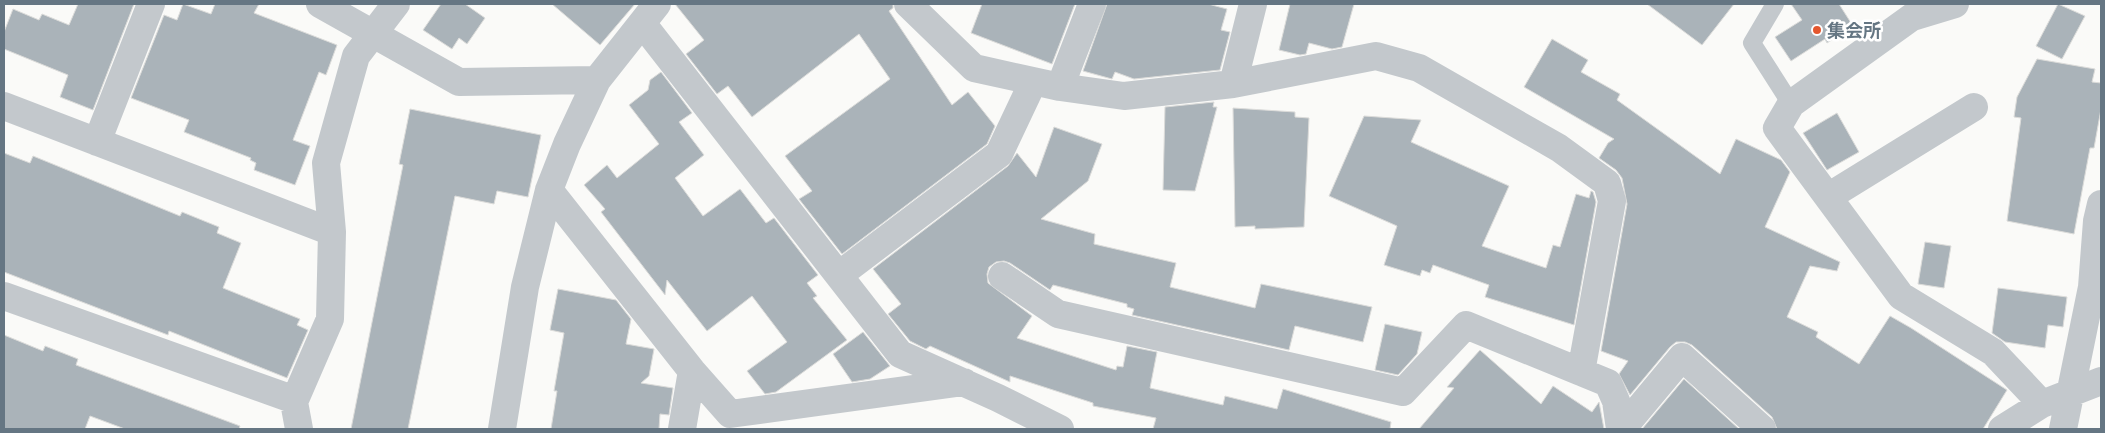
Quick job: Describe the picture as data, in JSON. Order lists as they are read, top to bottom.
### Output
{
  "places": ["集会所"]
}
